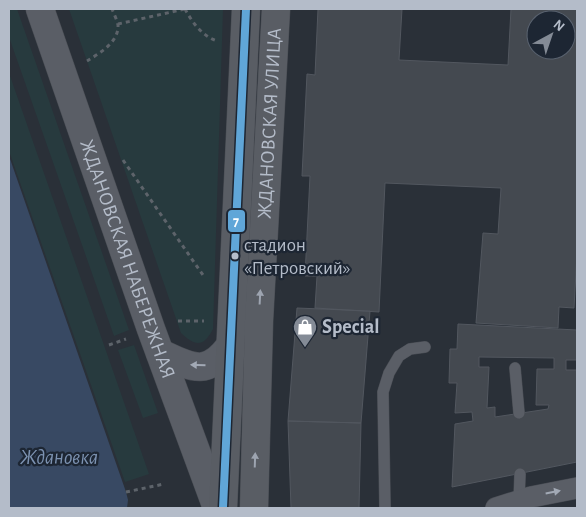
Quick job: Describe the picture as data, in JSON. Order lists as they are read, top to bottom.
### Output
{
  "streets": {
    "main road": ["ЖДАНОВСКАЯ УЛИЦА"],
    "street": ["ЖДАНОВСКАЯ НАБЕРЕЖНАЯ"]
  },
  "water": ["Ждановка"],
  "places": {
    "other": ["стадион «Петровский»"],
    "shop": ["Special"]
  },
  "lines": ["transit line 7"],
  "north": "top right"
}
